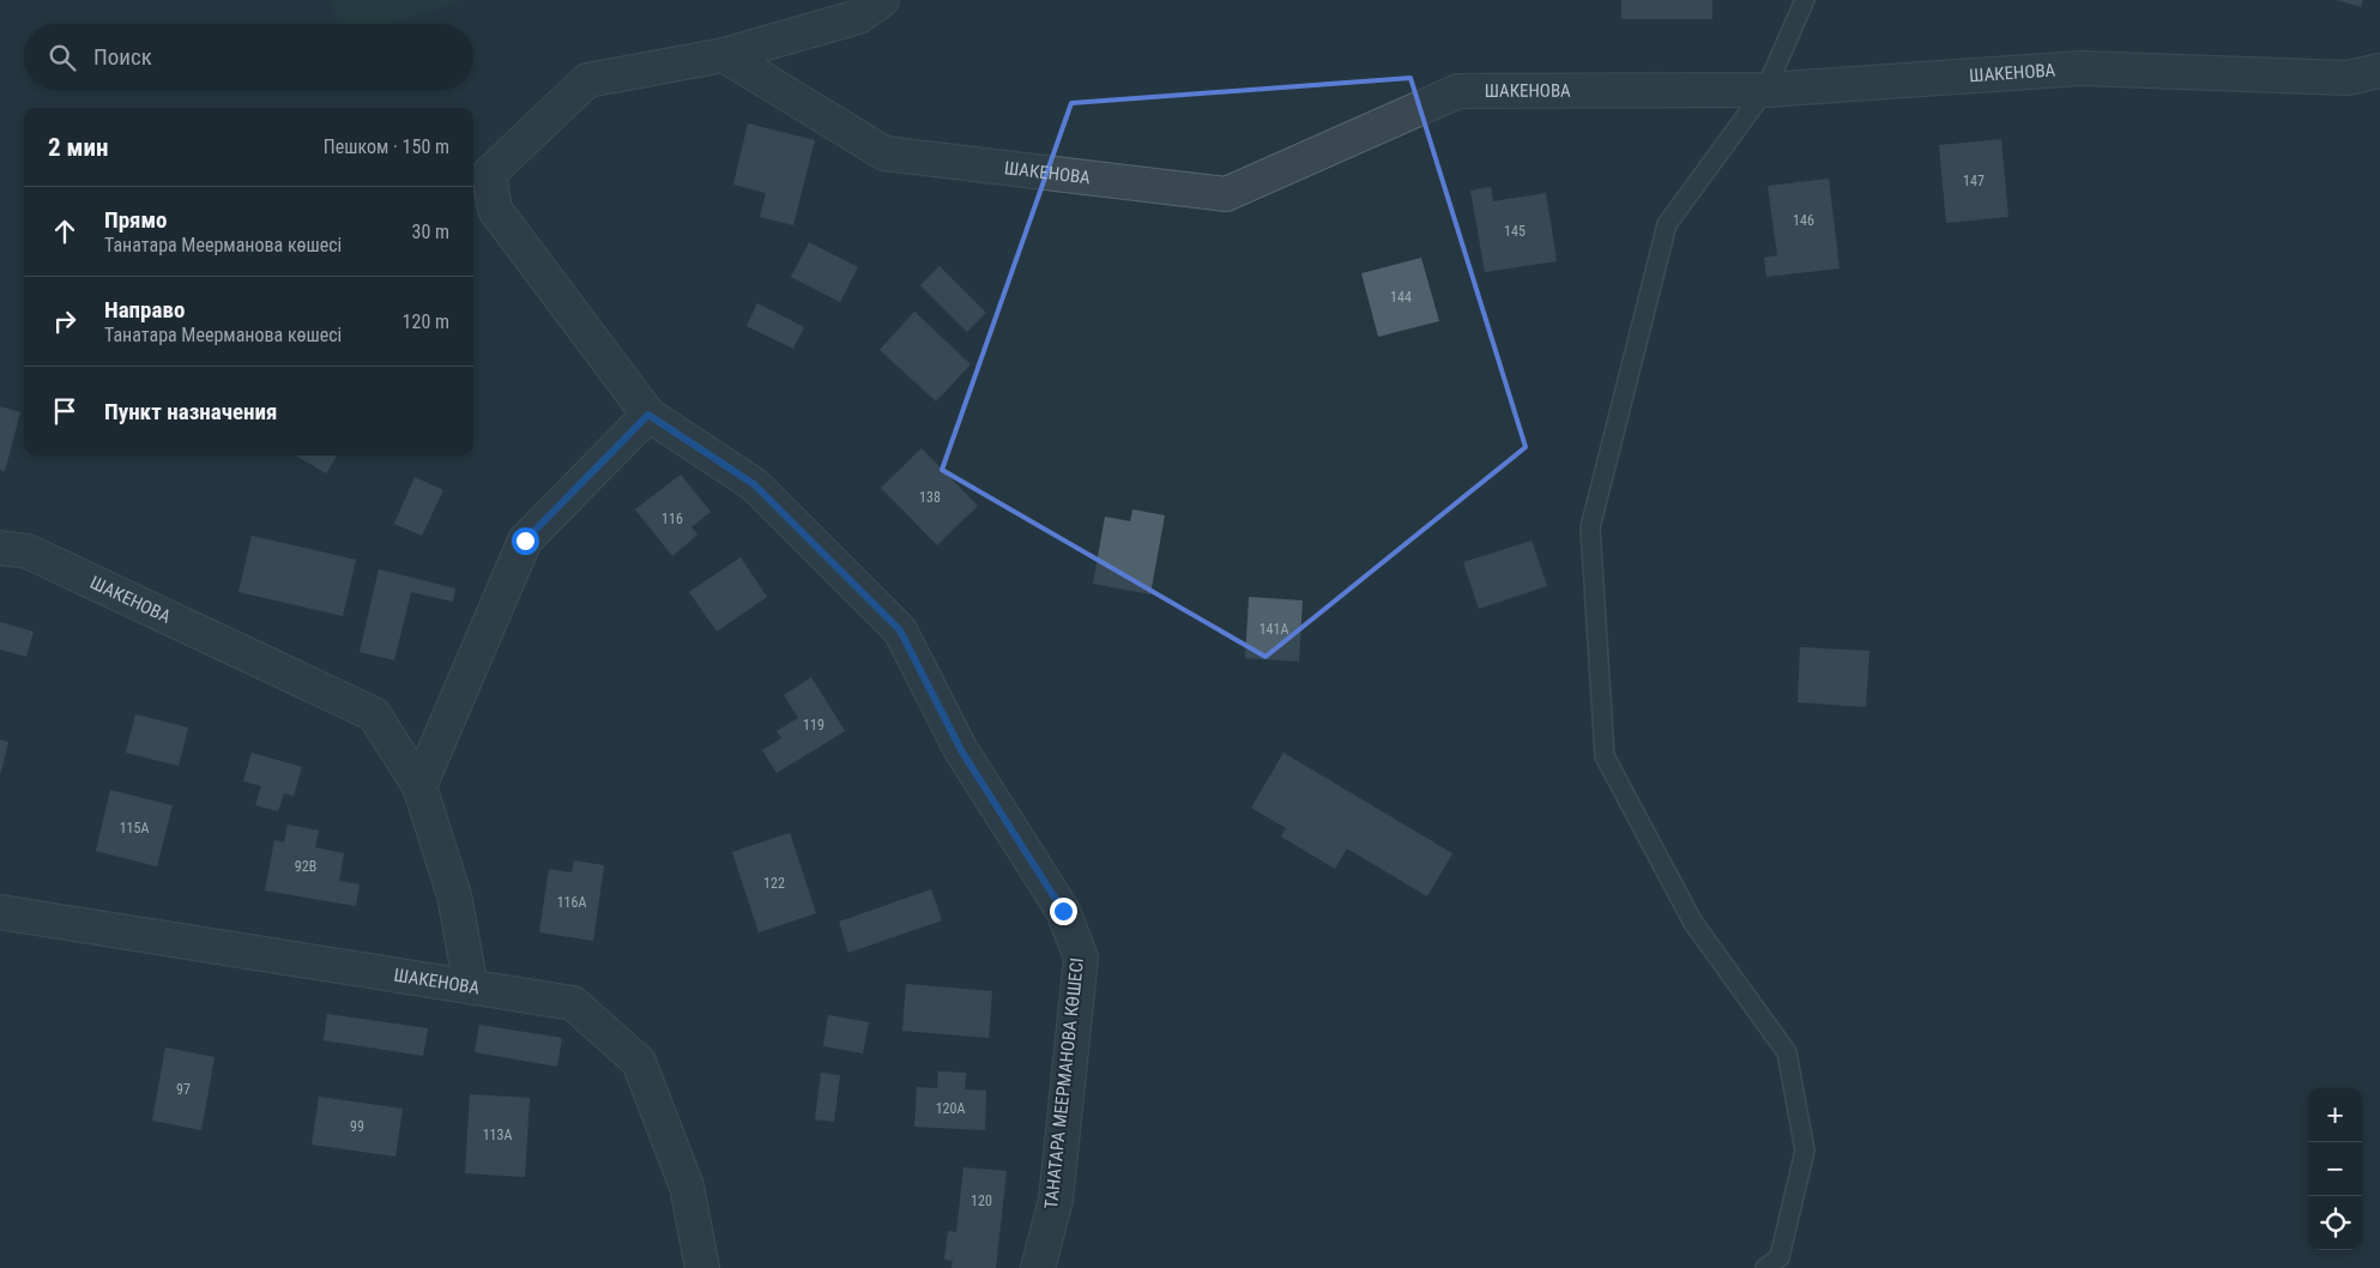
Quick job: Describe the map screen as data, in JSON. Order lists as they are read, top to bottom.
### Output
{
  "streets": {
    "street": ["ШАКЕНОВА", "ТАНАТАРА МЕЕРМАНОВА КӨШЕСІ"]
  },
  "crossings": [
    ["ШАКЕНОВА", "ТАНАТАРА МЕЕРМАНОВА КӨШЕСІ"]
  ],
  "house_numbers": [
    "147",
    "146",
    "145",
    "144",
    "138",
    "116",
    "141А",
    "119",
    "115А",
    "92В",
    "122",
    "116А",
    "97",
    "120А",
    "99",
    "113А",
    "120"
  ],
  "page": {
    "search": "Поиск",
    "heading": ["2 мин", "Пешком · 150 m"],
    "list": [
      ["Прямо", "Танатара Меерманова көшесі", "30 m"],
      ["Направо", "Танатара Меерманова көшесі", "120 m"],
      "Пункт назначения"
    ],
    "map_buttons": ["+", "−"]
  }
}
